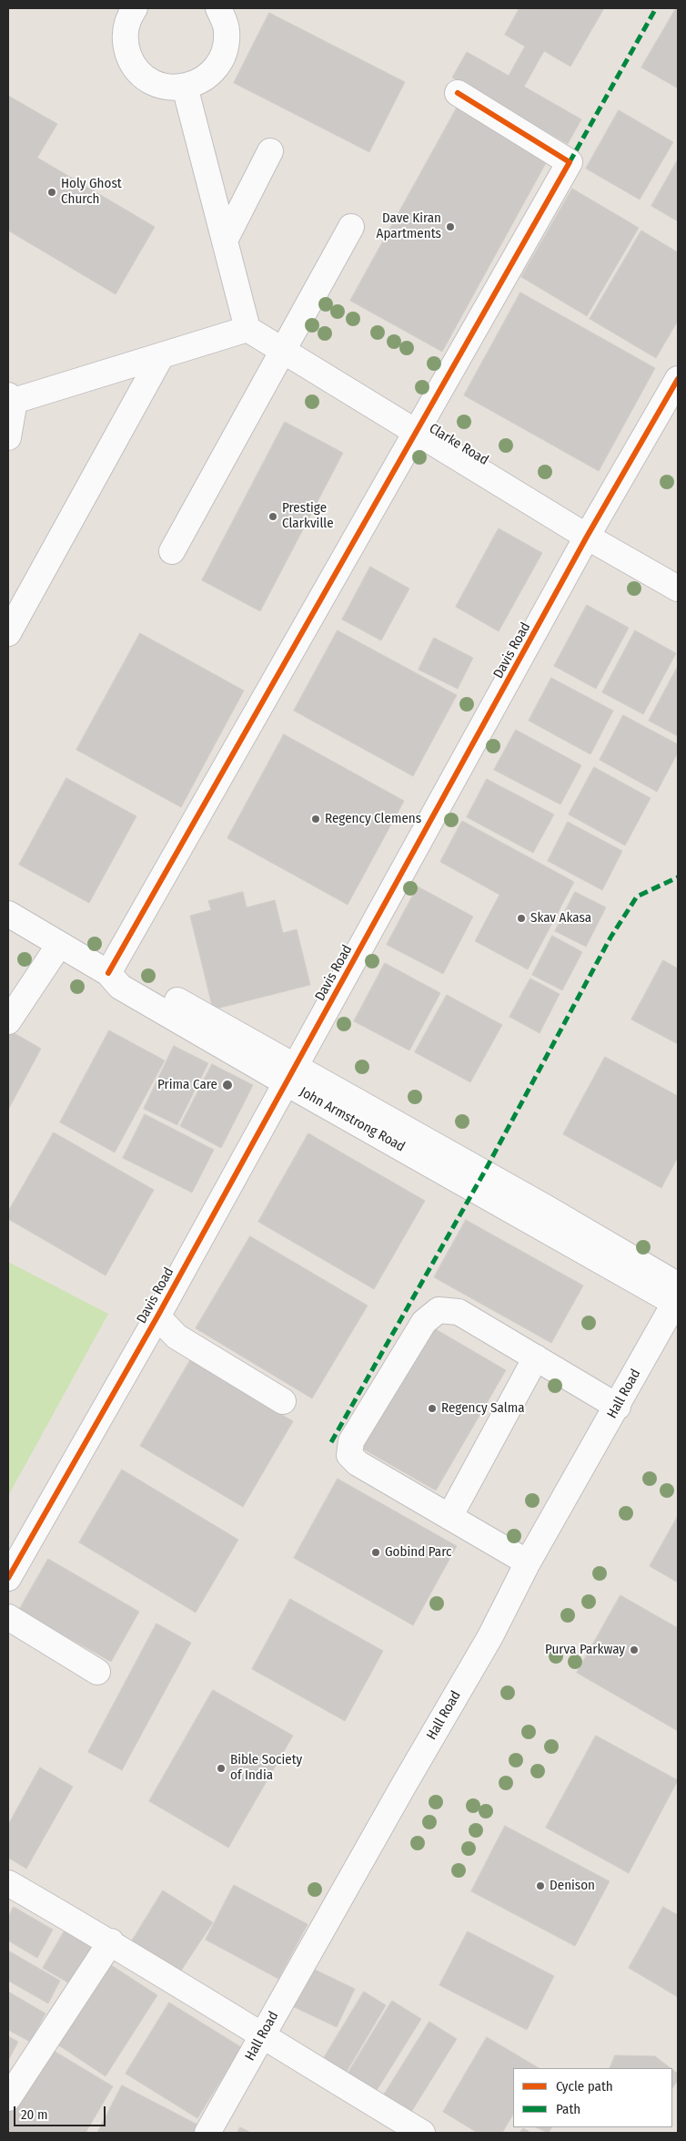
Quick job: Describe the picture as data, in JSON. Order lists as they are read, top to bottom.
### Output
{
  "streets": {
    "street": [
      "Clarke Road",
      "Davis Road",
      "John Armstrong Road",
      "Hall Road"
    ]
  },
  "crossings": [
    ["Clarke Road", "Davis Road"],
    ["Davis Road", "John Armstrong Road"],
    ["John Armstrong Road", "Hall Road"]
  ],
  "places": [
    "Holy Ghost Church",
    "Dave Kiran Apartments",
    "Prestige Clarkville",
    "Regency Clemens",
    "Skav Akasa",
    "Prima Care",
    "Regency Salma",
    "Gobind Parc",
    "Purva Parkway",
    "Bible Society of India",
    "Denison"
  ],
  "legend": ["Cycle path", "Path"],
  "scale_bar": "20 m"
}
